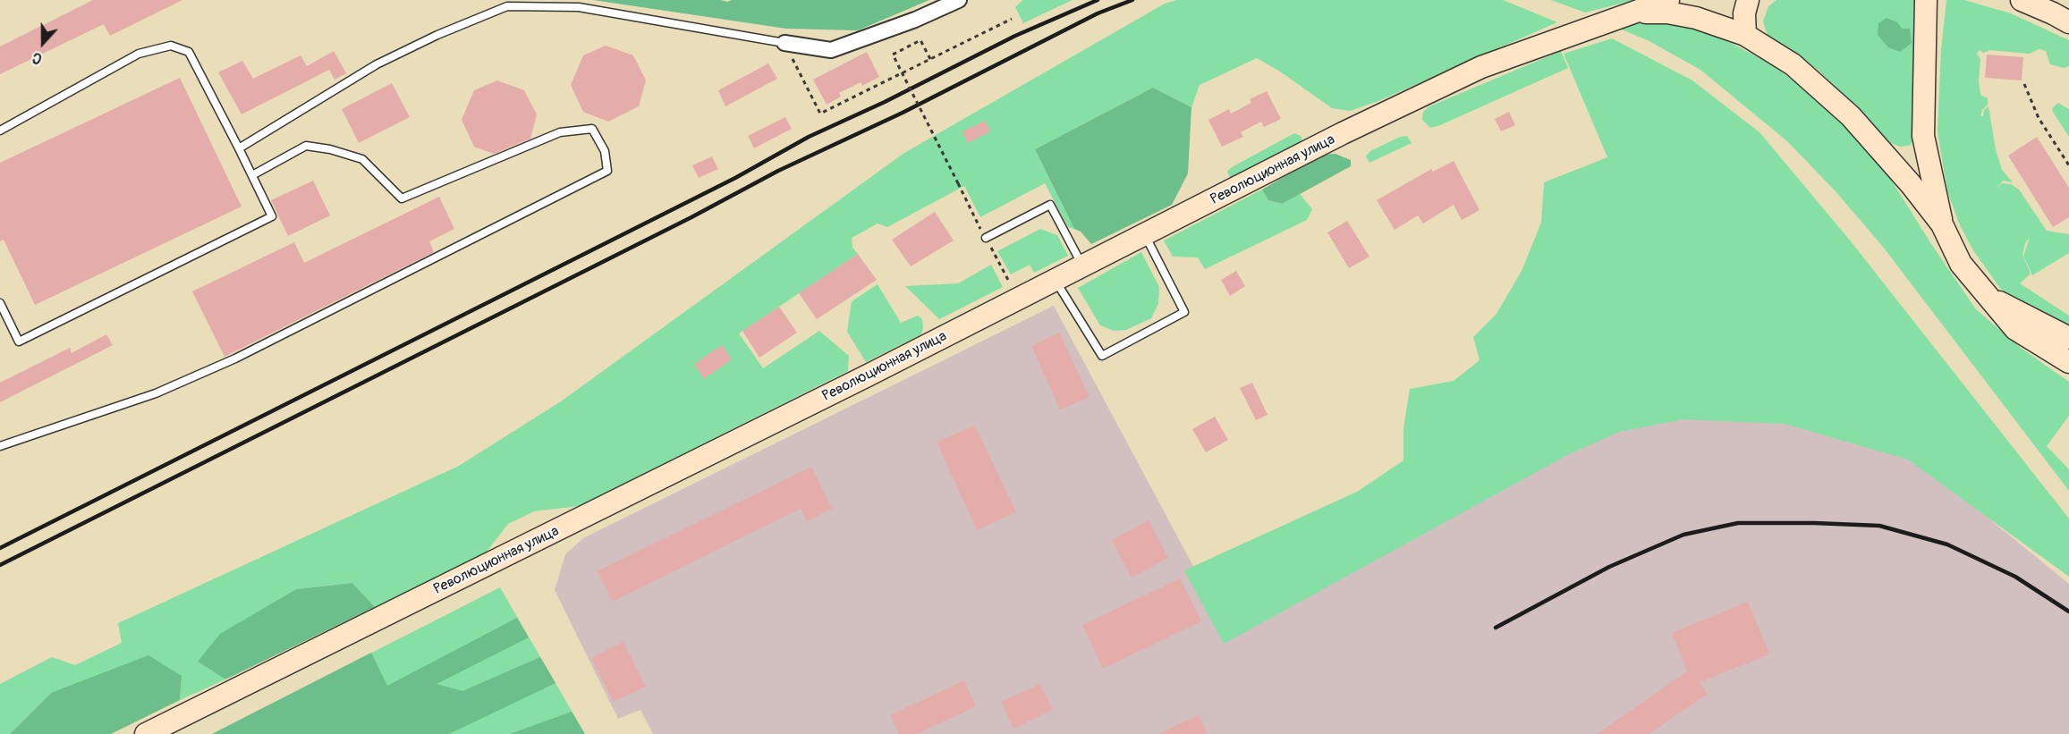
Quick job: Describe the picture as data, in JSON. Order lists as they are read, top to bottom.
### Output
{
  "streets": {
    "street": ["Революционная улица"]
  },
  "north": "bottom"
}
